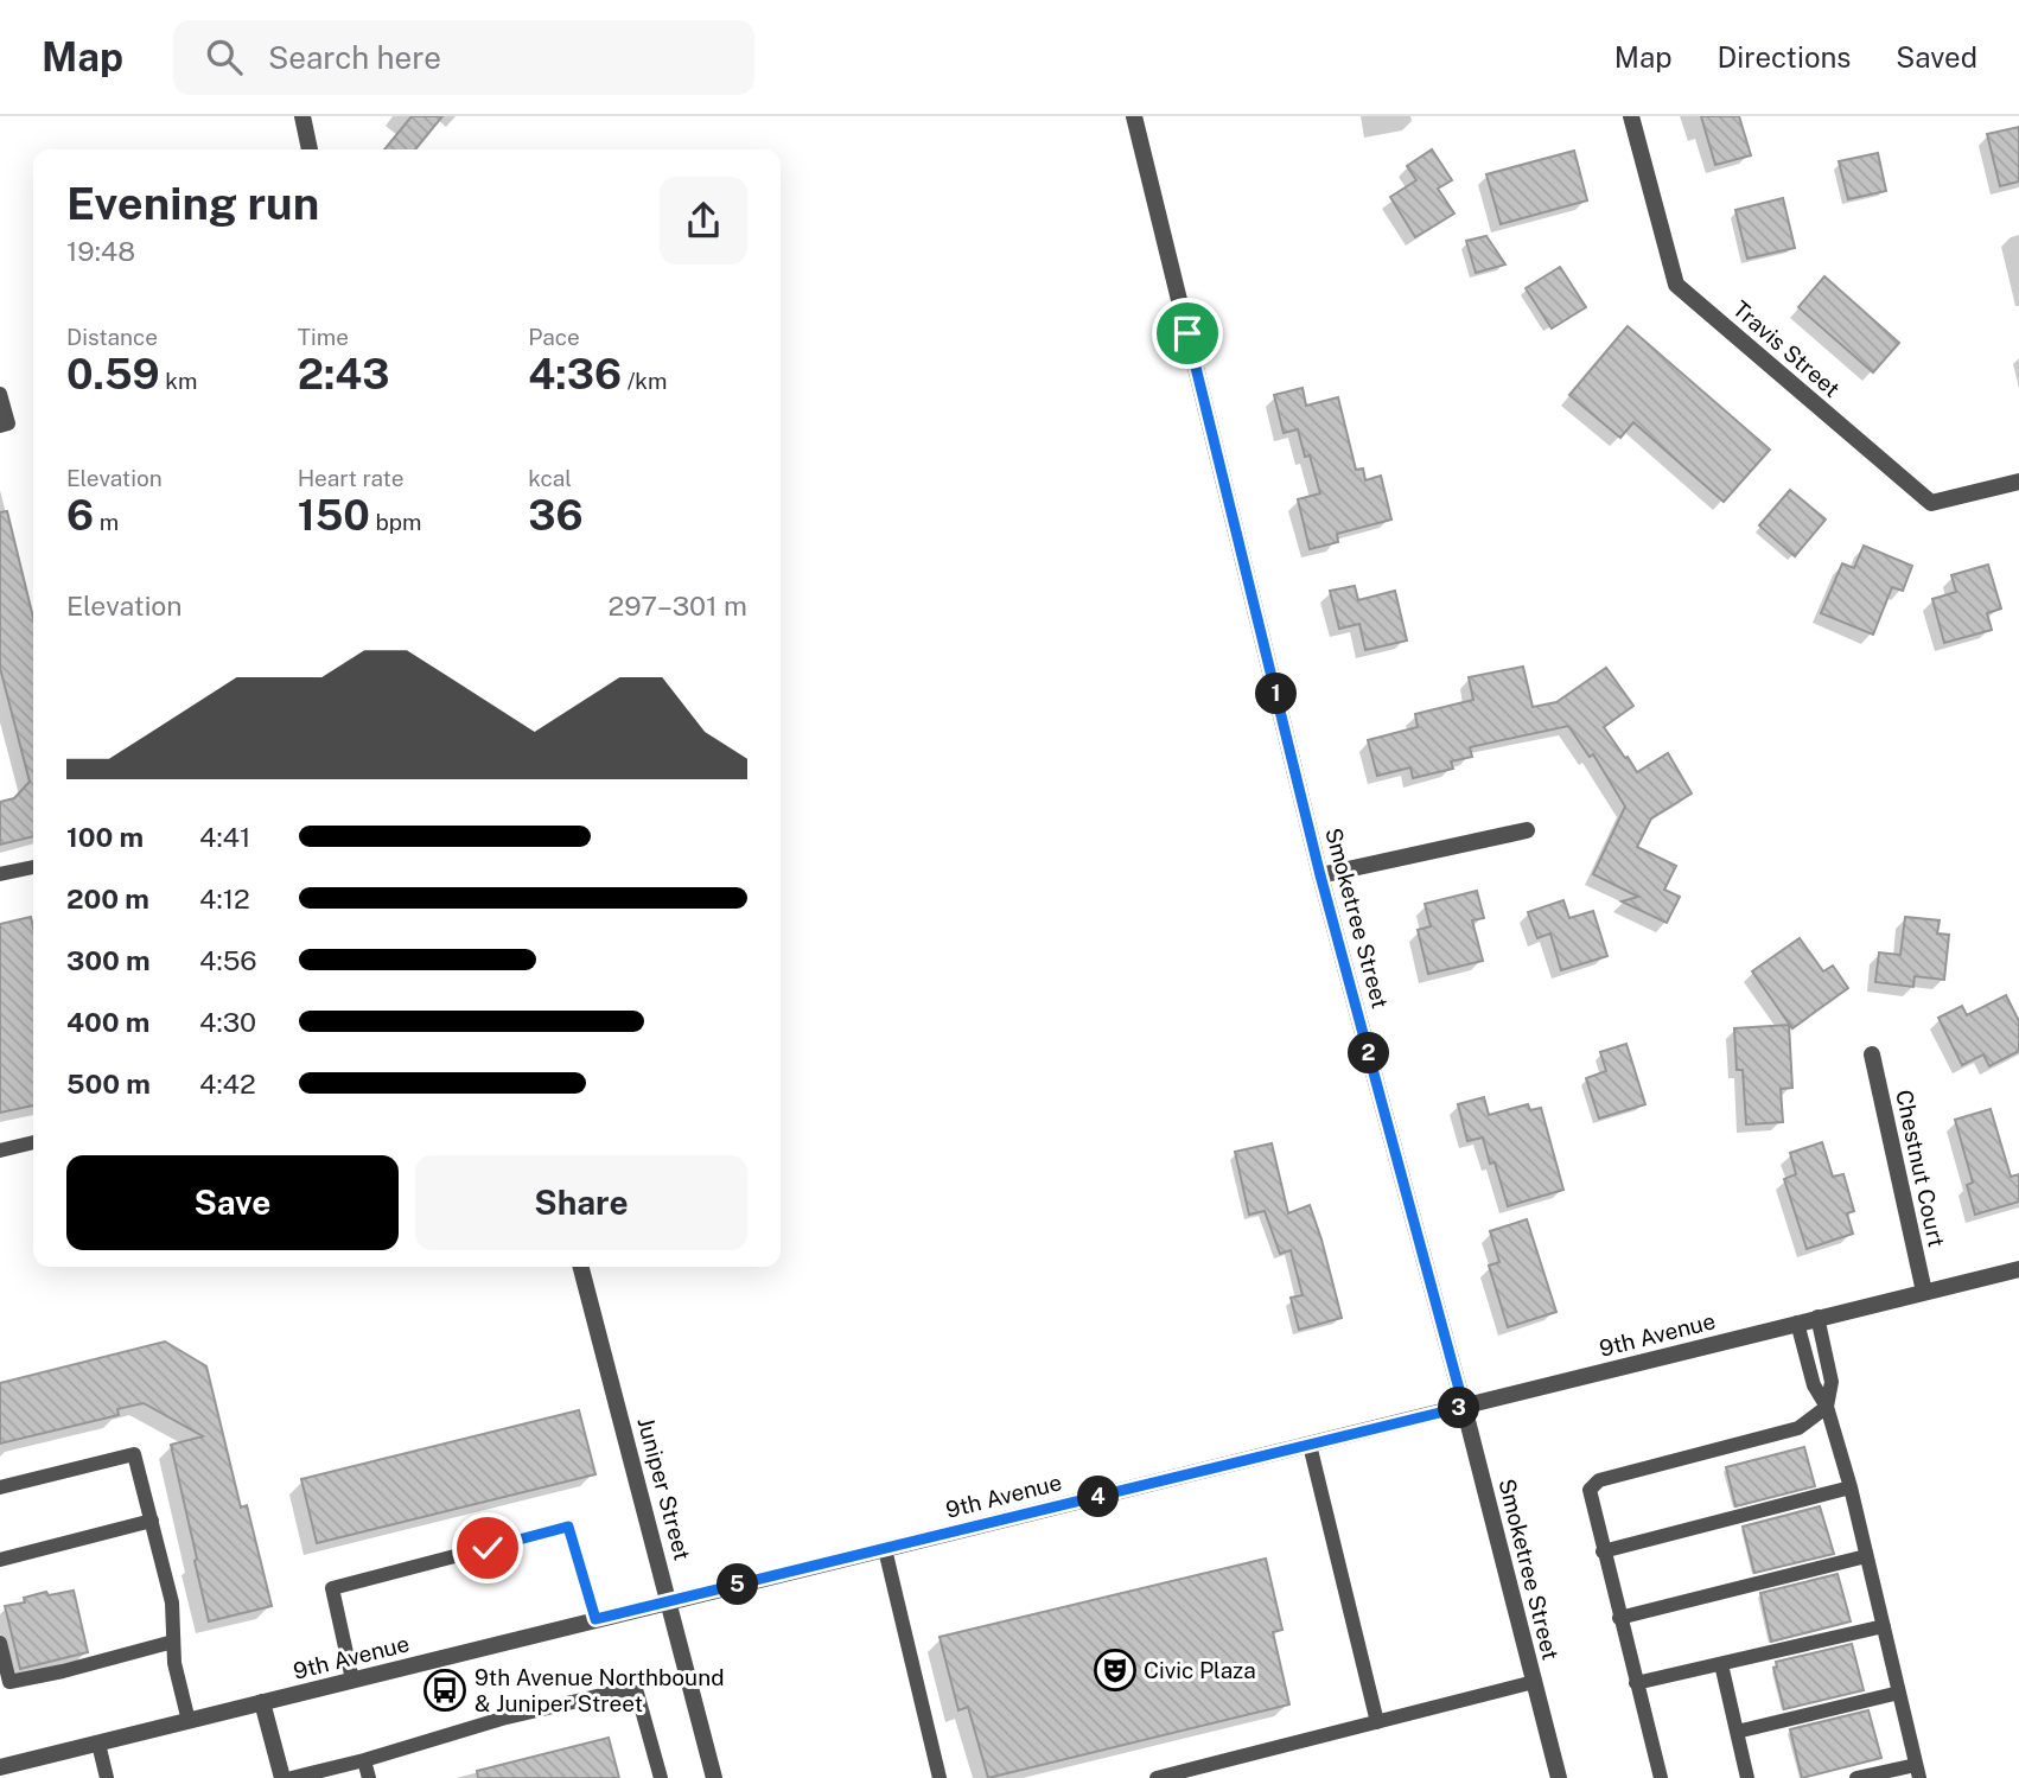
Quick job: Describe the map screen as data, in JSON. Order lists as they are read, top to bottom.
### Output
{
  "streets": {
    "street": [
      "Travis Street",
      "Smoketree Street",
      "Chestnut Court",
      "9th Avenue",
      "Juniper Street"
    ]
  },
  "crossings": [
    ["Smoketree Street", "9th Avenue"],
    ["Chestnut Court", "9th Avenue"],
    ["9th Avenue", "Juniper Street"]
  ],
  "places": {
    "theatre": ["Civic Plaza"],
    "bus stop": ["9th Avenue Northbound & Juniper Street"]
  },
  "page": {
    "header": "Map",
    "search": "Search here",
    "nav": ["Map", "Directions", "Saved"],
    "heading": ["Evening run", "19:48"],
    "stats": [
      ["Distance", "0.59 km"],
      ["Time", "2:43"],
      ["Pace", "4:36 /km"],
      ["Elevation", "6 m"],
      ["Heart rate", "150 bpm"],
      ["kcal", "36"]
    ],
    "chart": ["Elevation", "297–301 m"],
    "pins": [
      "1",
      "2",
      "3",
      "4",
      "5"
    ],
    "list": [
      {
        "name": "100 m",
        "note": "4:41"
      },
      {
        "name": "200 m",
        "note": "4:12"
      },
      {
        "name": "300 m",
        "note": "4:56"
      },
      {
        "name": "400 m",
        "note": "4:30"
      },
      {
        "name": "500 m",
        "note": "4:42"
      }
    ],
    "buttons": ["Save", "Share"]
  }
}
